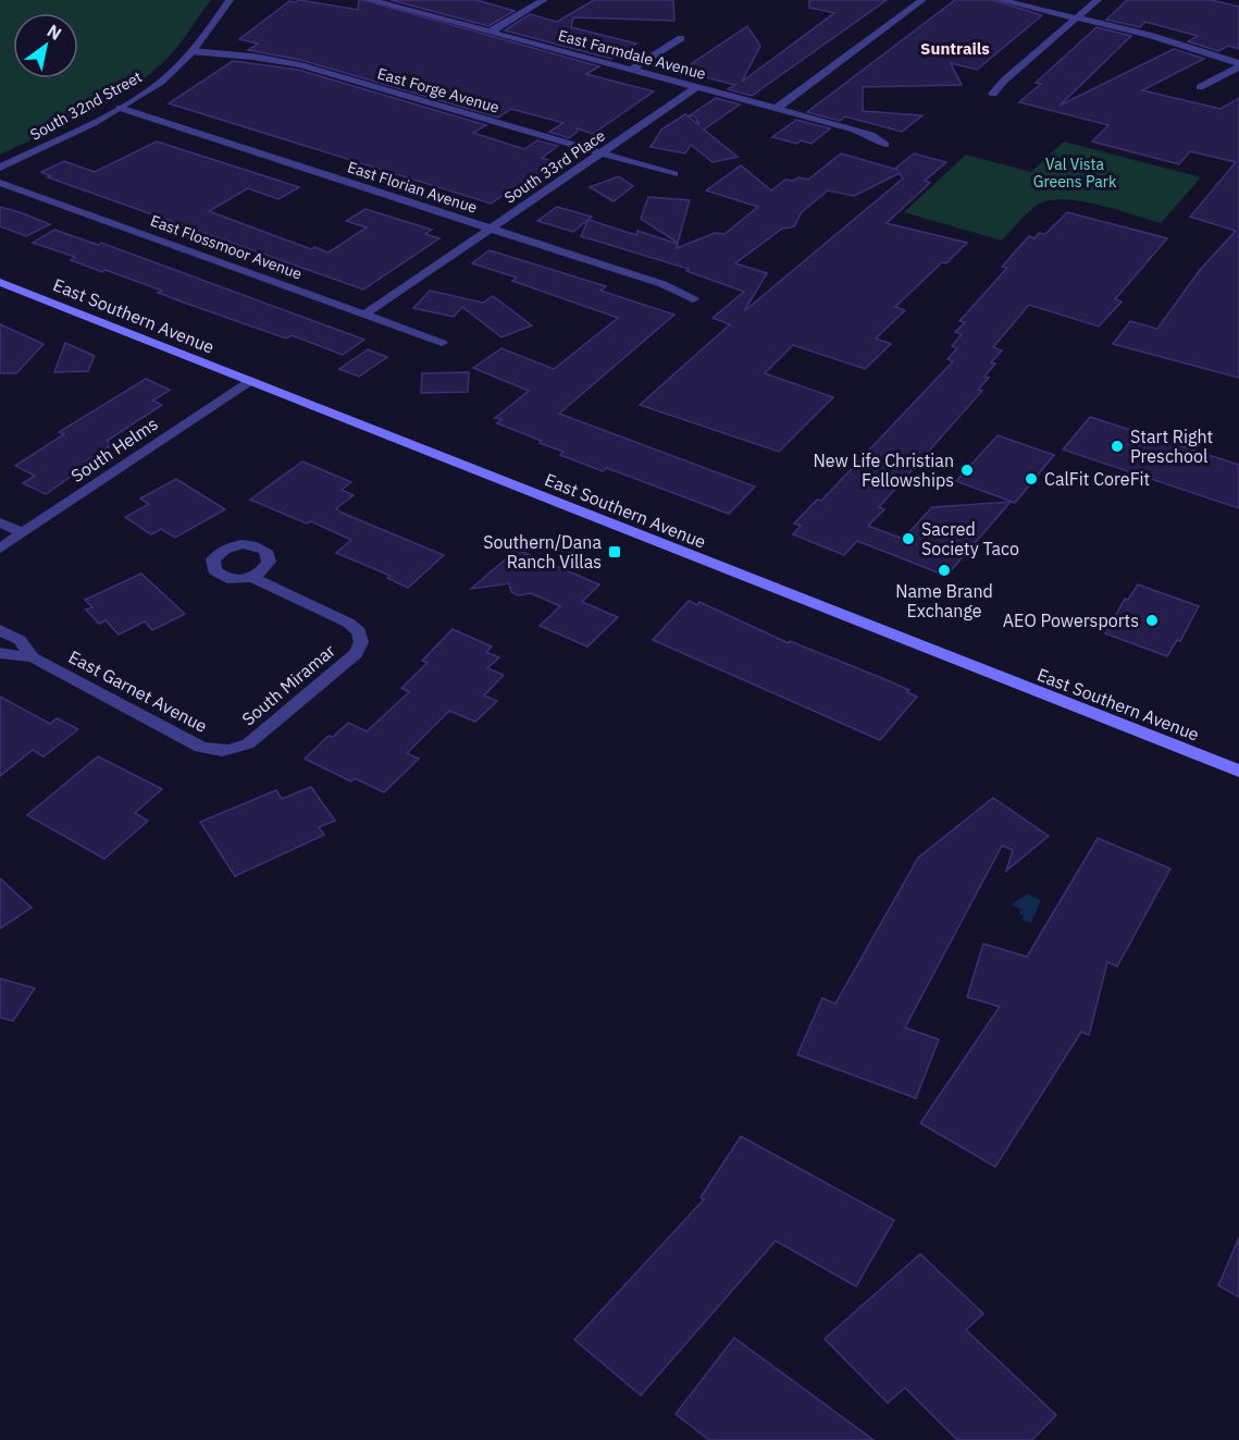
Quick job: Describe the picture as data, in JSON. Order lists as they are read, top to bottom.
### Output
{
  "streets": {
    "main road": ["East Southern Avenue"],
    "street": [
      "East Farmdale Avenue",
      "East Forge Avenue",
      "South 32nd Street",
      "South 33rd Place",
      "East Florian Avenue",
      "East Flossmoor Avenue",
      "South Helms",
      "South Miramar",
      "East Garnet Avenue"
    ]
  },
  "crossings": [
    ["East Farmdale Avenue", "South 33rd Place"],
    ["East Forge Avenue", "South 32nd Street"],
    ["East Forge Avenue", "South 33rd Place"],
    ["South 32nd Street", "East Florian Avenue"],
    ["South 33rd Place", "East Florian Avenue"],
    ["South 33rd Place", "East Flossmoor Avenue"],
    ["East Southern Avenue", "South Helms"],
    ["South Miramar", "East Garnet Avenue"]
  ],
  "districts": ["Suntrails"],
  "parks": ["Val Vista Greens Park"],
  "places": {
    "other": [
      "Start Right Preschool",
      "New Life Christian Fellowships",
      "CalFit CoreFit",
      "Sacred Society Taco",
      "Name Brand Exchange",
      "AEO Powersports"
    ],
    "transit": ["Southern/Dana Ranch Villas"]
  },
  "north": "top right"
}
